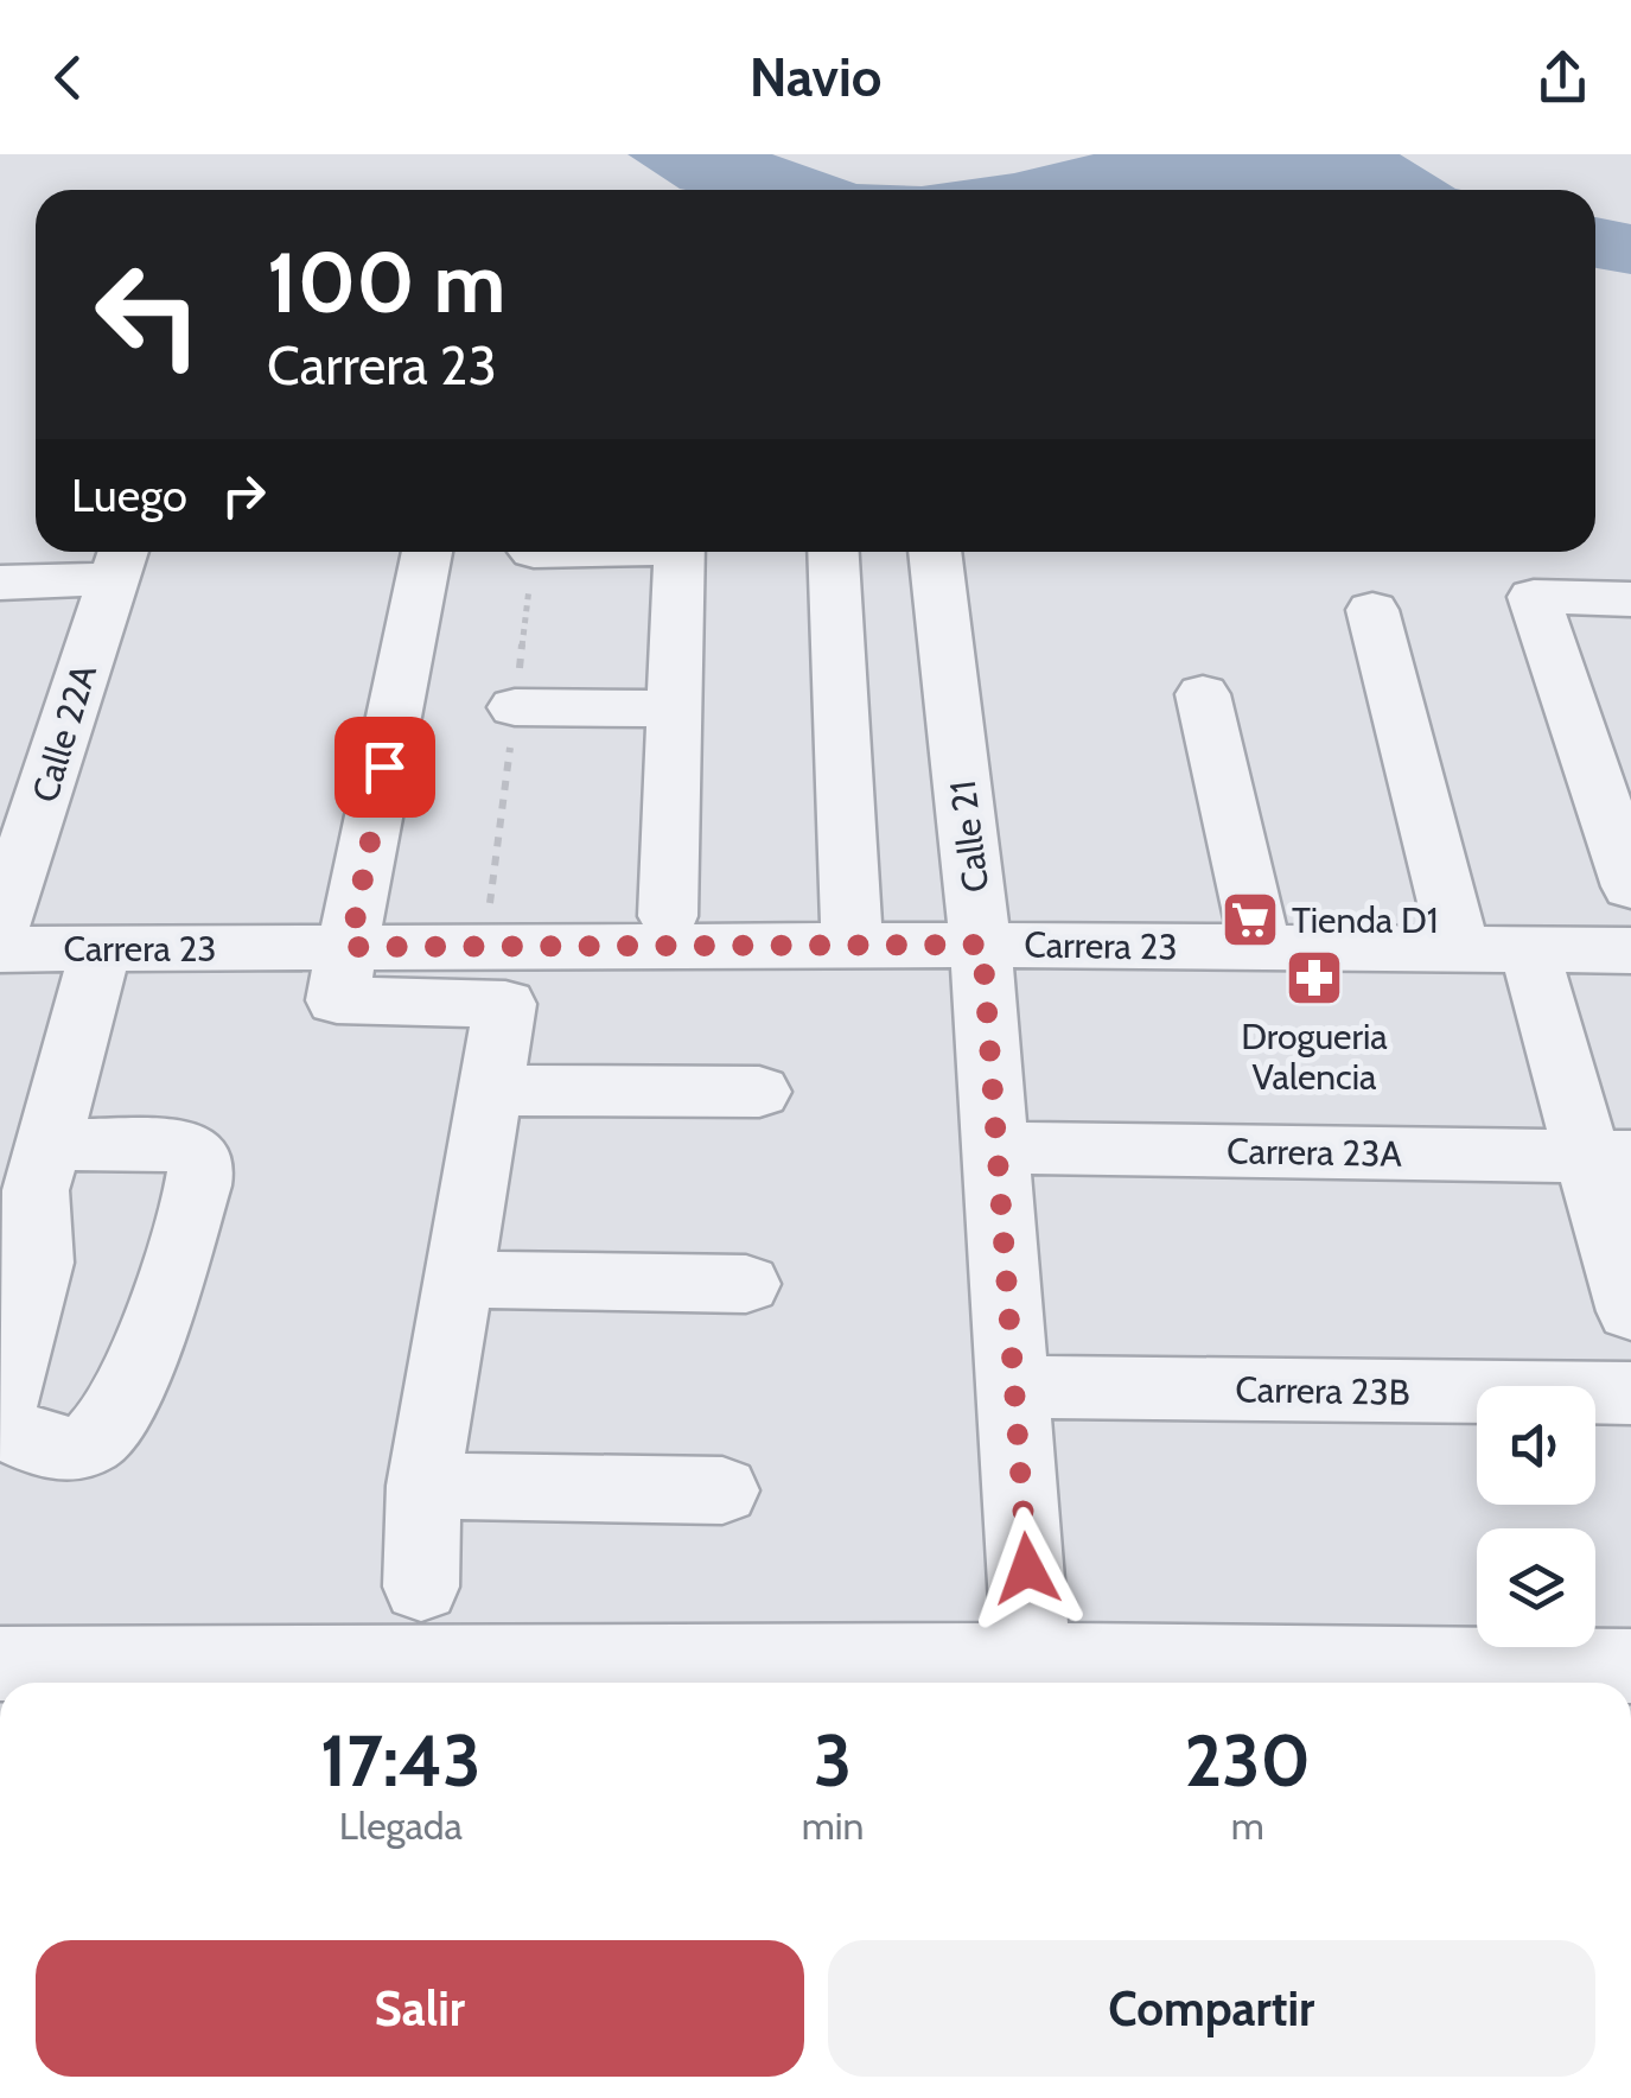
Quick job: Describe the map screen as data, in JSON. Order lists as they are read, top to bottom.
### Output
{
  "streets": {
    "street": [
      "Calle 22A",
      "Calle 21",
      "Carrera 23",
      "Carrera 23A",
      "Carrera 23B"
    ]
  },
  "crossings": [
    ["Calle 21", "Carrera 23"],
    ["Calle 21", "Carrera 23A"],
    ["Calle 21", "Carrera 23B"]
  ],
  "places": {
    "supermarket": ["Tienda D1"],
    "pharmacy": ["Drogueria Valencia"]
  },
  "page": {
    "header": "Navio",
    "turn": ["100 m", "Carrera 23"],
    "then": "Luego",
    "eta": [
      "17:43",
      "Llegada",
      "3",
      "min",
      "230",
      "m"
    ],
    "buttons": ["Salir", "Compartir"]
  }
}
